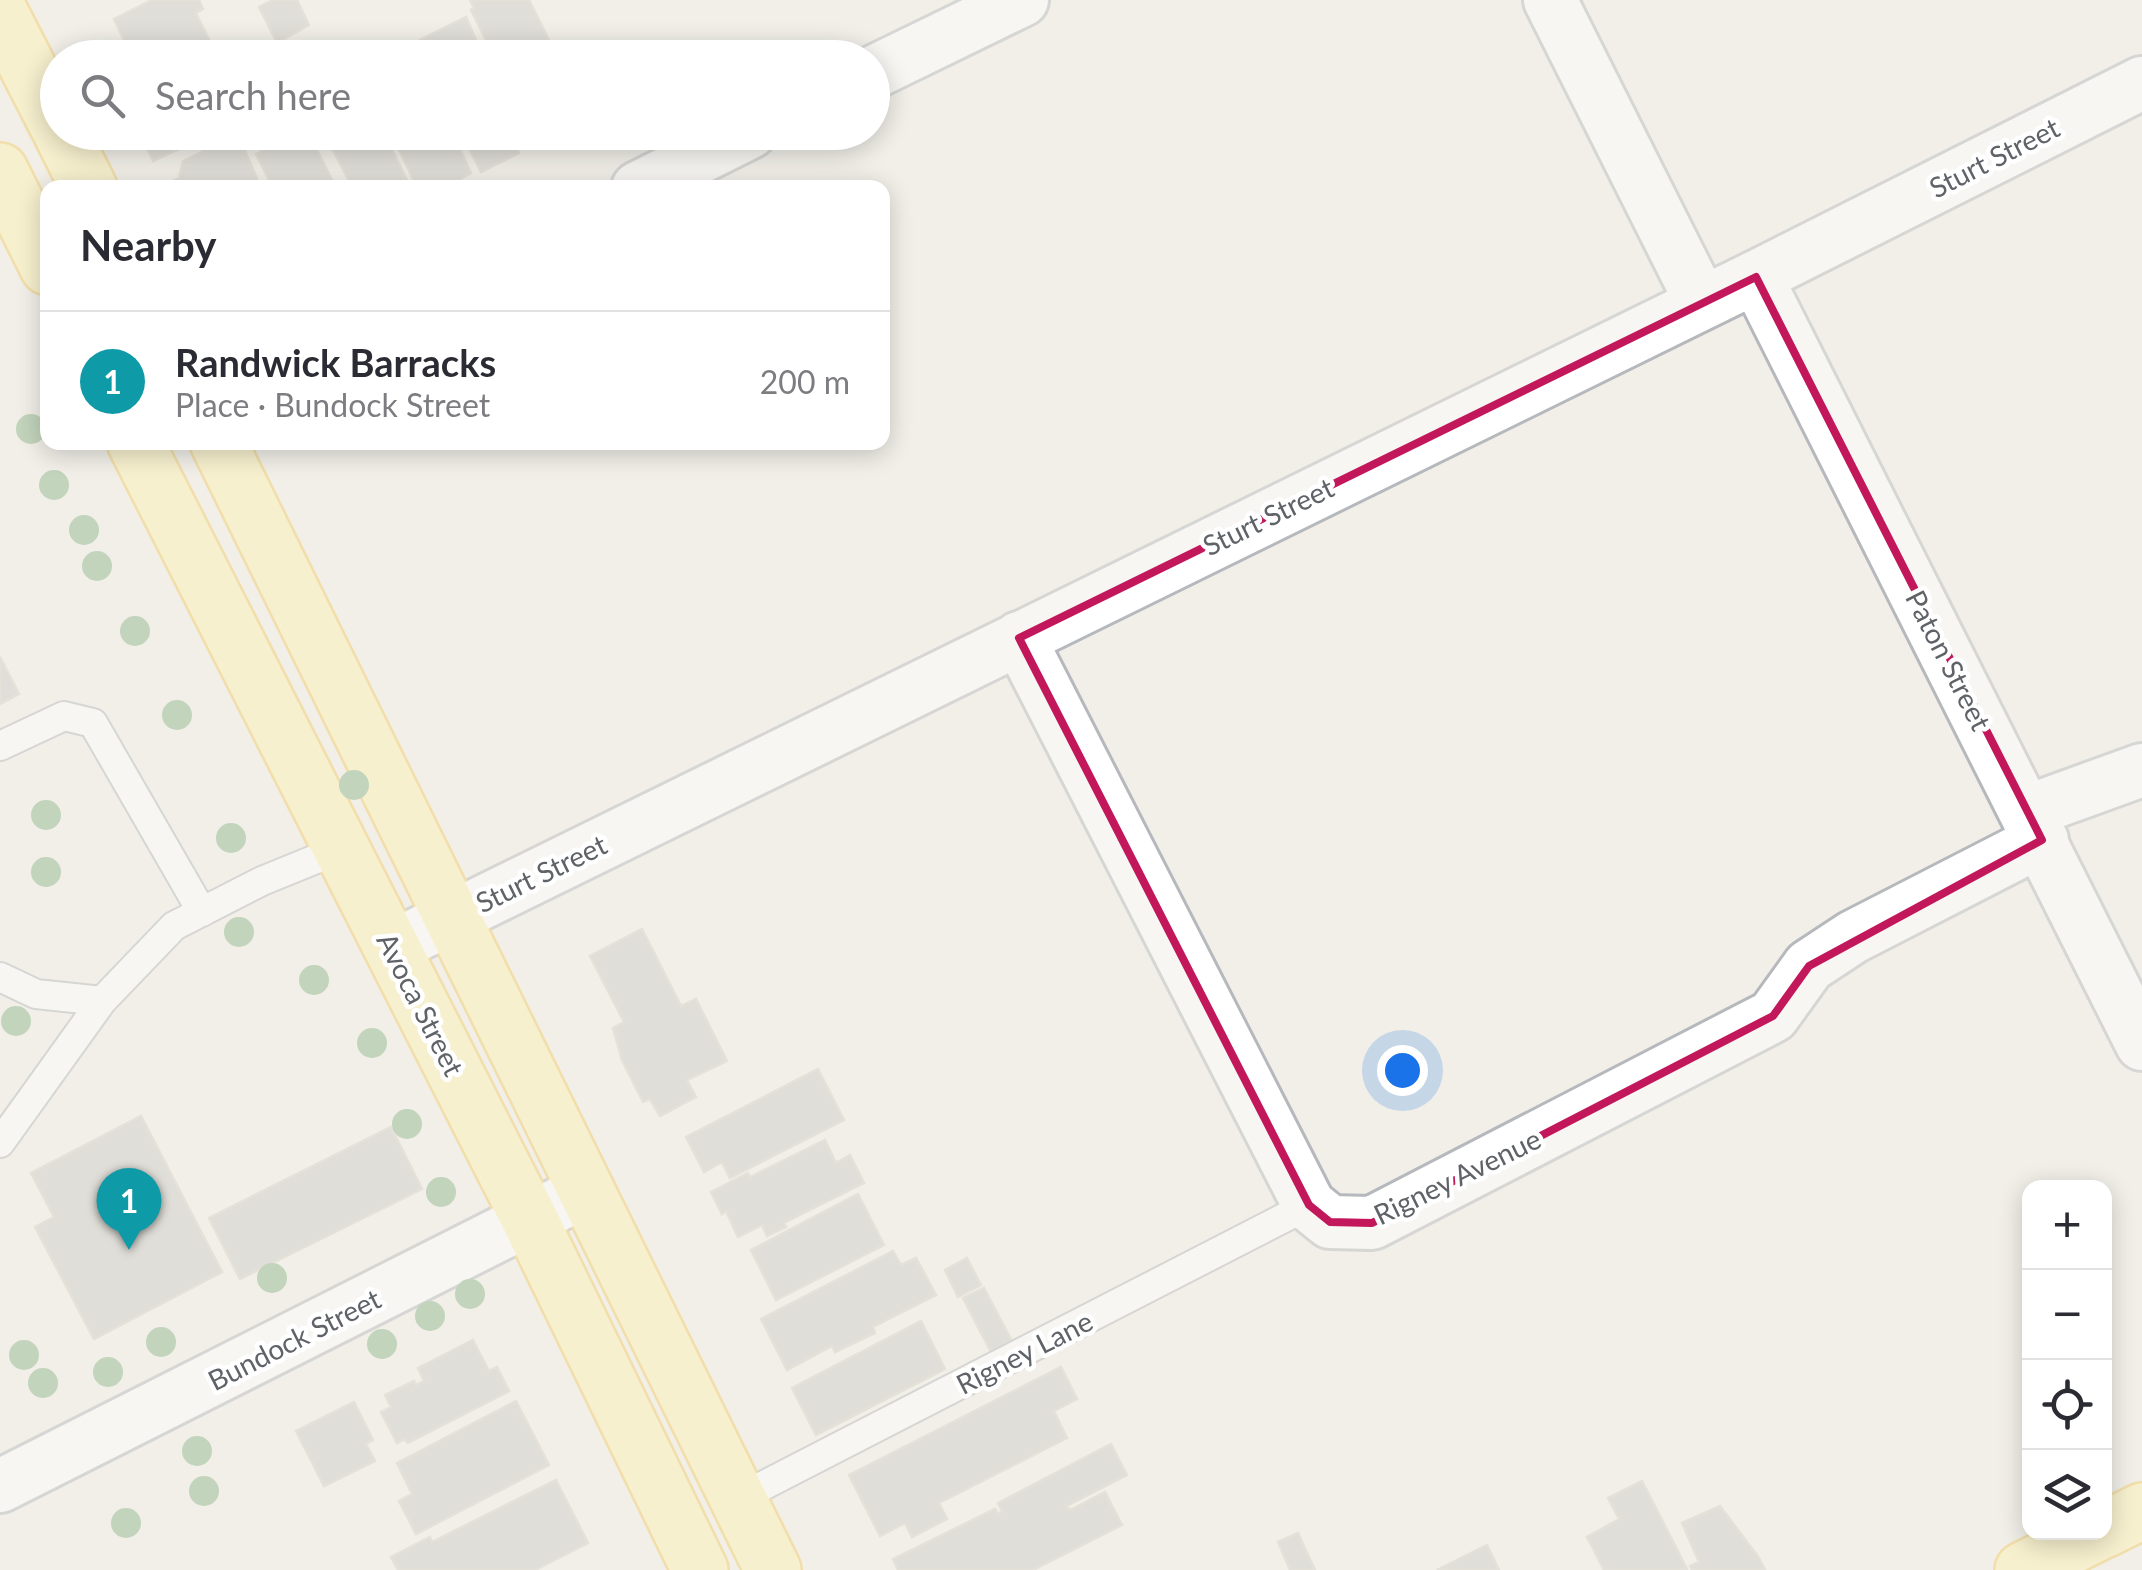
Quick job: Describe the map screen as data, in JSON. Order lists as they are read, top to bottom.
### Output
{
  "streets": {
    "main road": ["Avoca Street"],
    "street": [
      "Sturt Street",
      "Paton Street",
      "Rigney Avenue",
      "Bundock Street"
    ],
    "lane": ["Rigney Lane"]
  },
  "crossings": [
    ["Sturt Street", "Paton Street"],
    ["Sturt Street", "Avoca Street"],
    ["Paton Street", "Rigney Avenue"],
    ["Avoca Street", "Bundock Street"],
    ["Rigney Avenue", "Rigney Lane"]
  ],
  "page": {
    "search": "Search here",
    "heading": "Nearby",
    "list": [
      {
        "mark": "1",
        "name": "Randwick Barracks",
        "note": "Place · Bundock Street",
        "value": "200 m"
      }
    ],
    "pins": "1",
    "map_buttons": ["+", "−"]
  }
}
